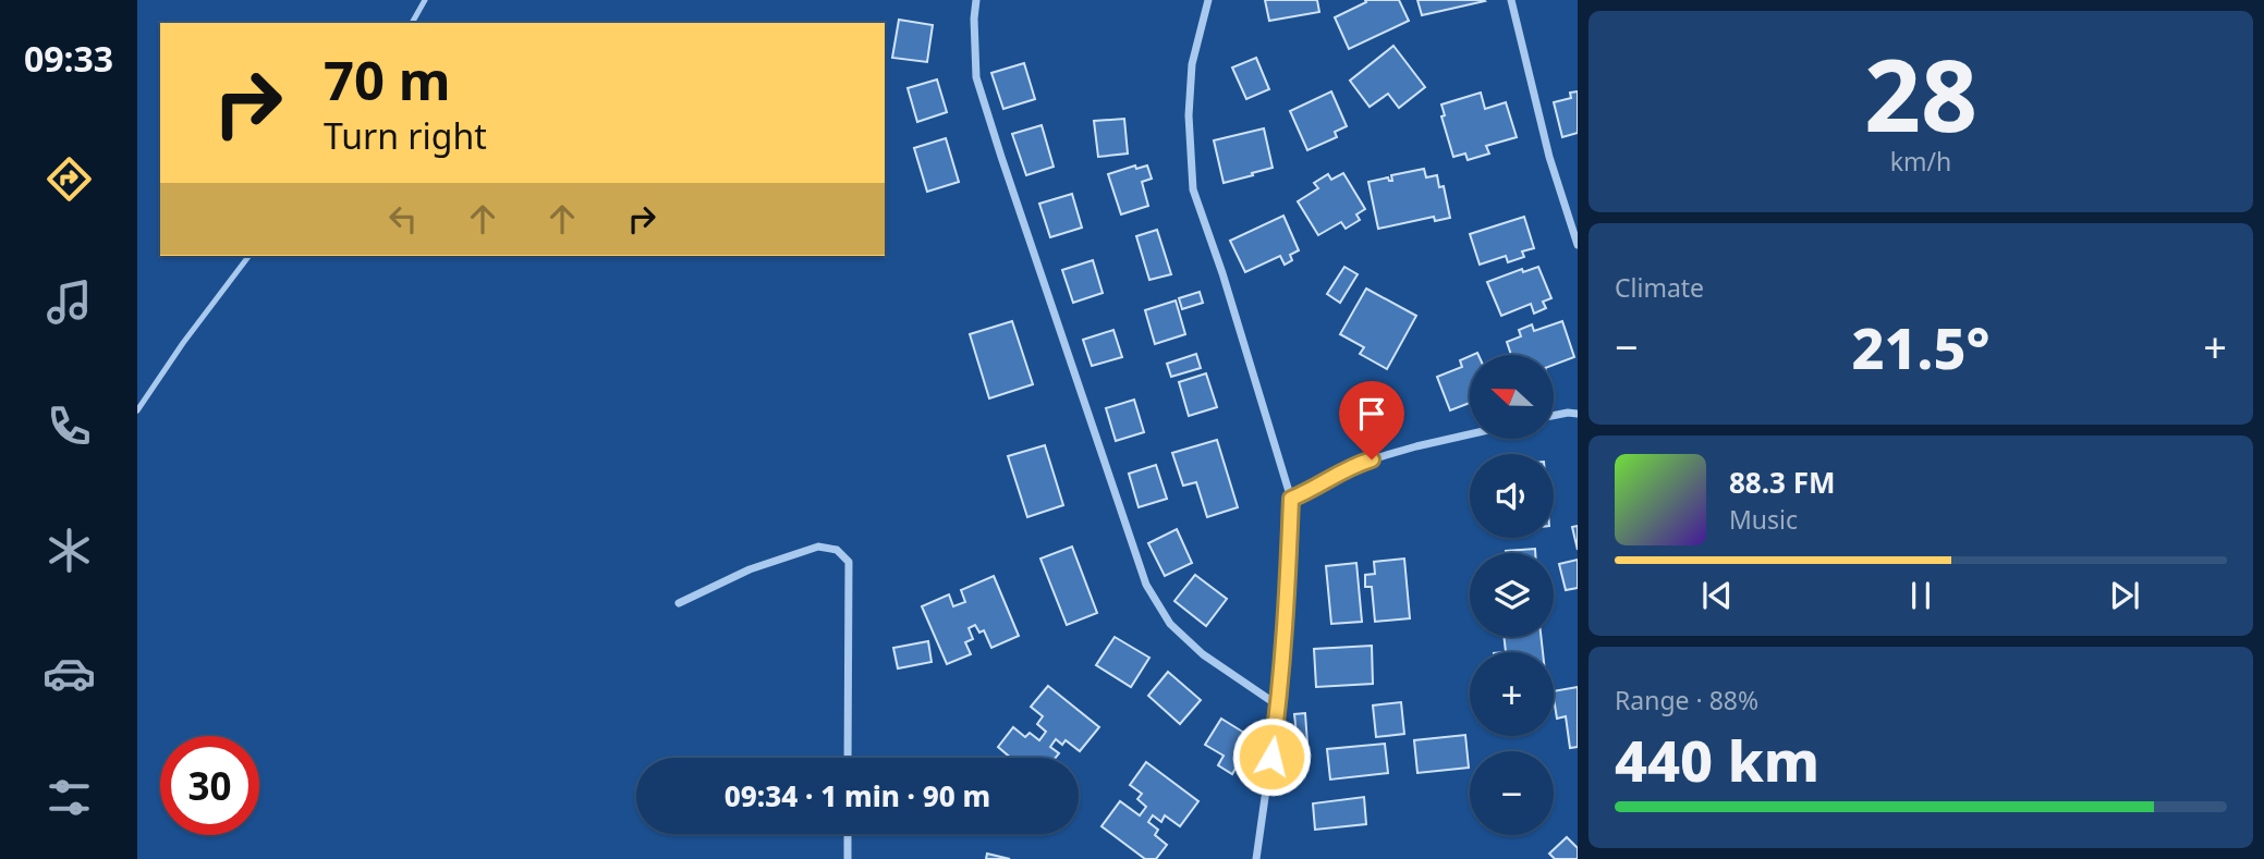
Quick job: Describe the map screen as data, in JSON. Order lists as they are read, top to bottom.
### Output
{
  "north": "left",
  "page": {
    "tabs": "09:33",
    "tile": [
      ["28", "km/h"],
      "Climate",
      ["Range · 88%", "440 km"]
    ],
    "turn": ["70 m", "Turn right"],
    "heat": ["−", "21.5°", "+"],
    "map_buttons": ["+", "−"],
    "song": ["88.3 FM", "Music"],
    "limit": "30",
    "trip": "09:34 · 1 min · 90 m"
  }
}
